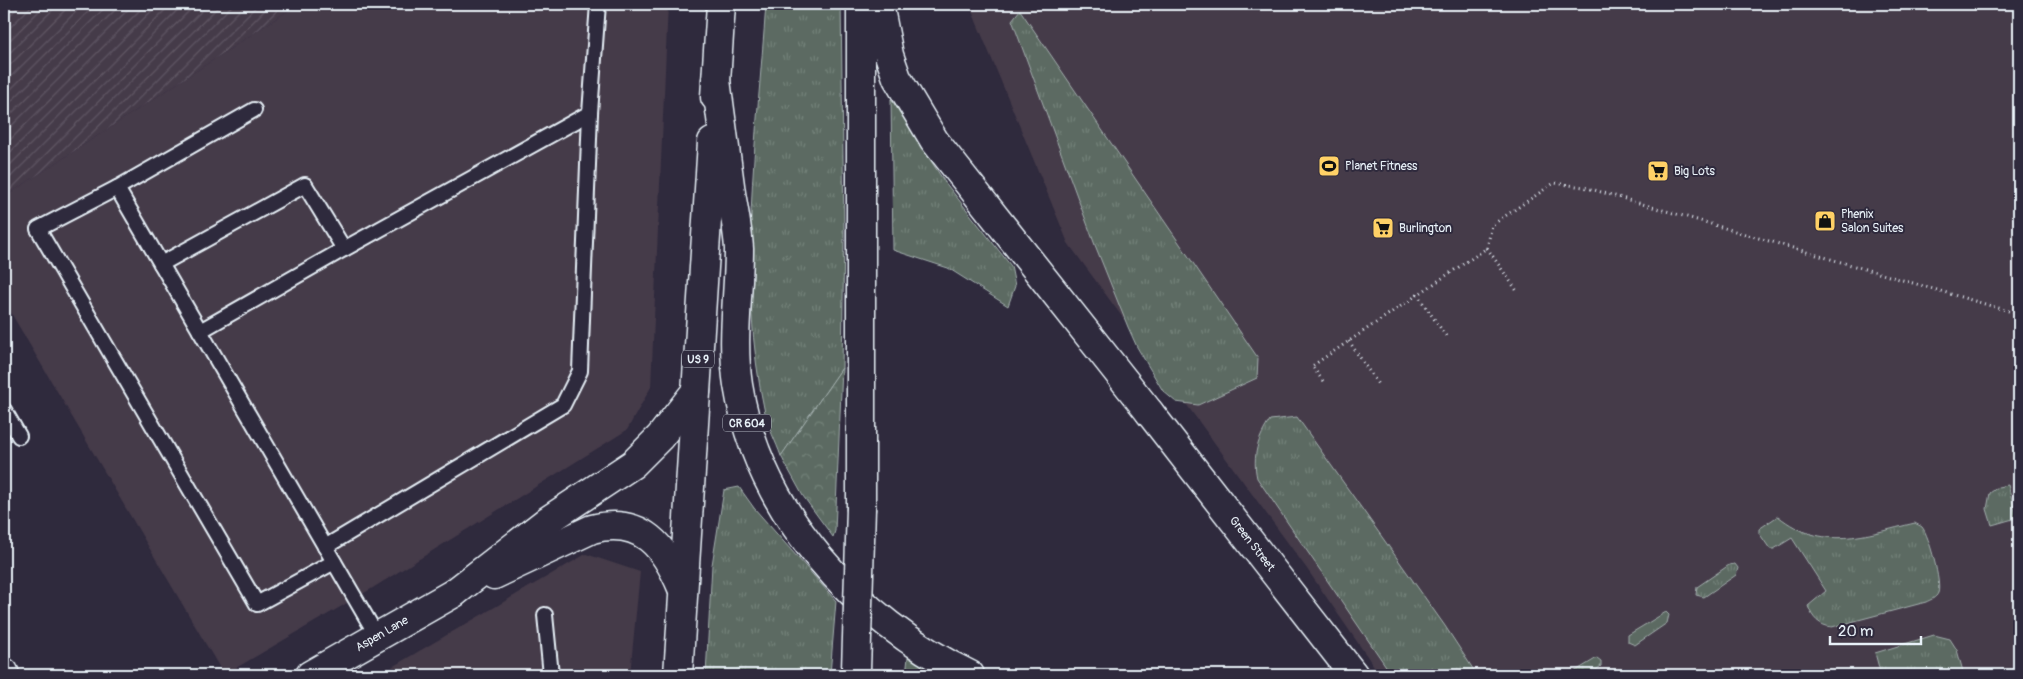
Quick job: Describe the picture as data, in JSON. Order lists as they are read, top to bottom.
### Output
{
  "streets": {
    "main road": [
      "US 9",
      "CR 604",
      "Green Street",
      "Aspen Lane"
    ]
  },
  "crossings": [
    ["US 9", "CR 604"]
  ],
  "places": {
    "sports": ["Planet Fitness"],
    "supermarket": ["Big Lots", "Burlington"],
    "shop": ["Phenix Salon Suites"]
  },
  "scale_bar": "20 m"
}
